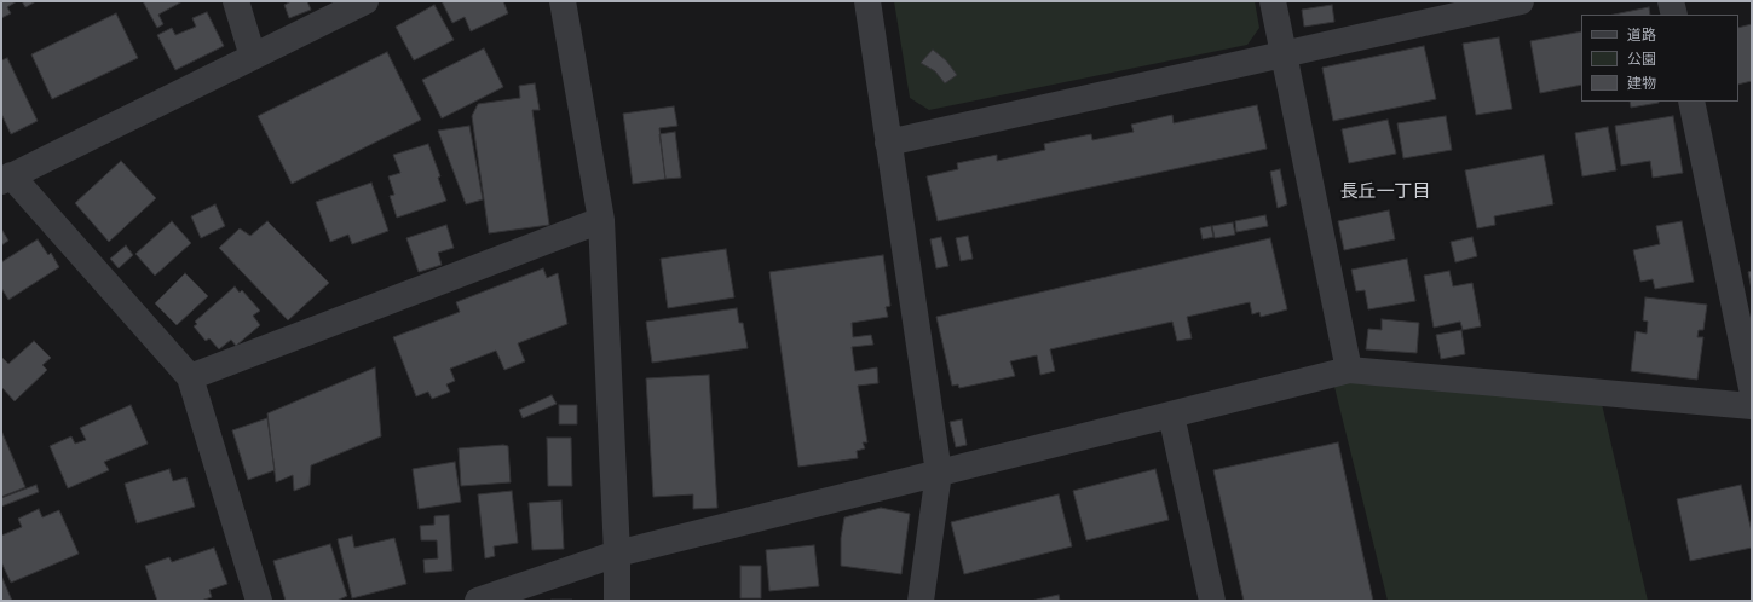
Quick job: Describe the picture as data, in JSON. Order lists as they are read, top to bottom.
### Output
{
  "districts": ["長丘一丁目"],
  "legend": ["道路", "公園", "建物"]
}
